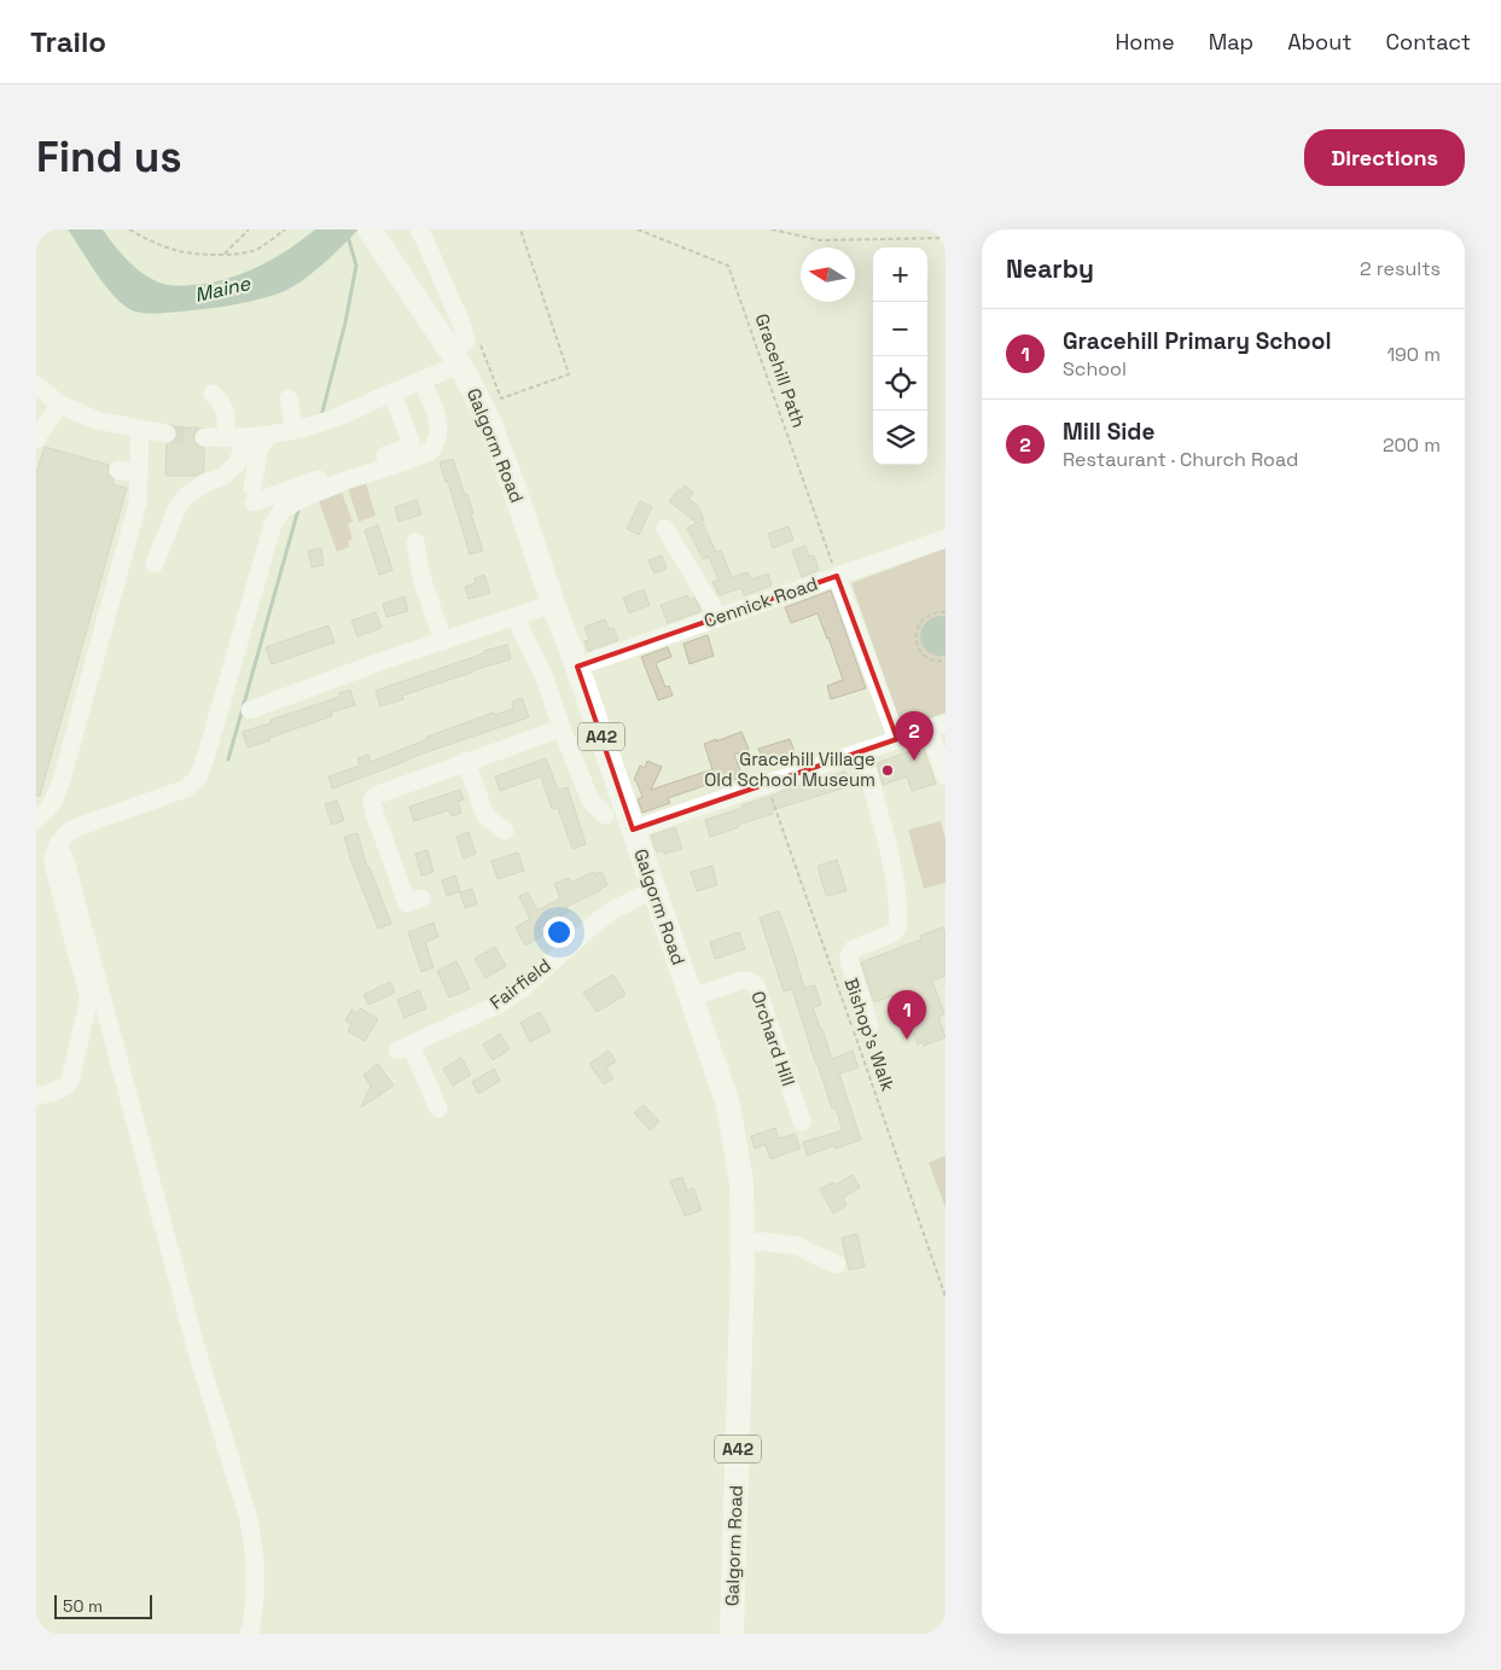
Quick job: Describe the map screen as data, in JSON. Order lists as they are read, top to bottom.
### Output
{
  "streets": {
    "main road": ["Galgorm Road", "A42"],
    "street": ["Cennick Road", "Fairfield", "Orchard Hill"],
    "path": ["Gracehill Path", "Bishop's Walk"]
  },
  "crossings": [
    ["Gracehill Path", "Cennick Road"],
    ["Galgorm Road", "Cennick Road"],
    ["Galgorm Road", "Fairfield"],
    ["Galgorm Road", "Orchard Hill"]
  ],
  "water": ["Maine"],
  "places": ["Gracehill Village Old School Museum"],
  "scale_bar": "50 m",
  "north": "left",
  "page": {
    "header": "Trailo",
    "nav": [
      "Home",
      "Map",
      "About",
      "Contact"
    ],
    "buttons": "Directions",
    "title": "Find us",
    "heading": ["Nearby", "2 results"],
    "map_buttons": ["+", "−"],
    "list": [
      {
        "mark": "1",
        "name": "Gracehill Primary School",
        "note": "School",
        "value": "190 m"
      },
      {
        "mark": "2",
        "name": "Mill Side",
        "note": "Restaurant · Church Road",
        "value": "200 m"
      }
    ],
    "pins": ["2", "1"],
    "scale": "50 m"
  }
}
